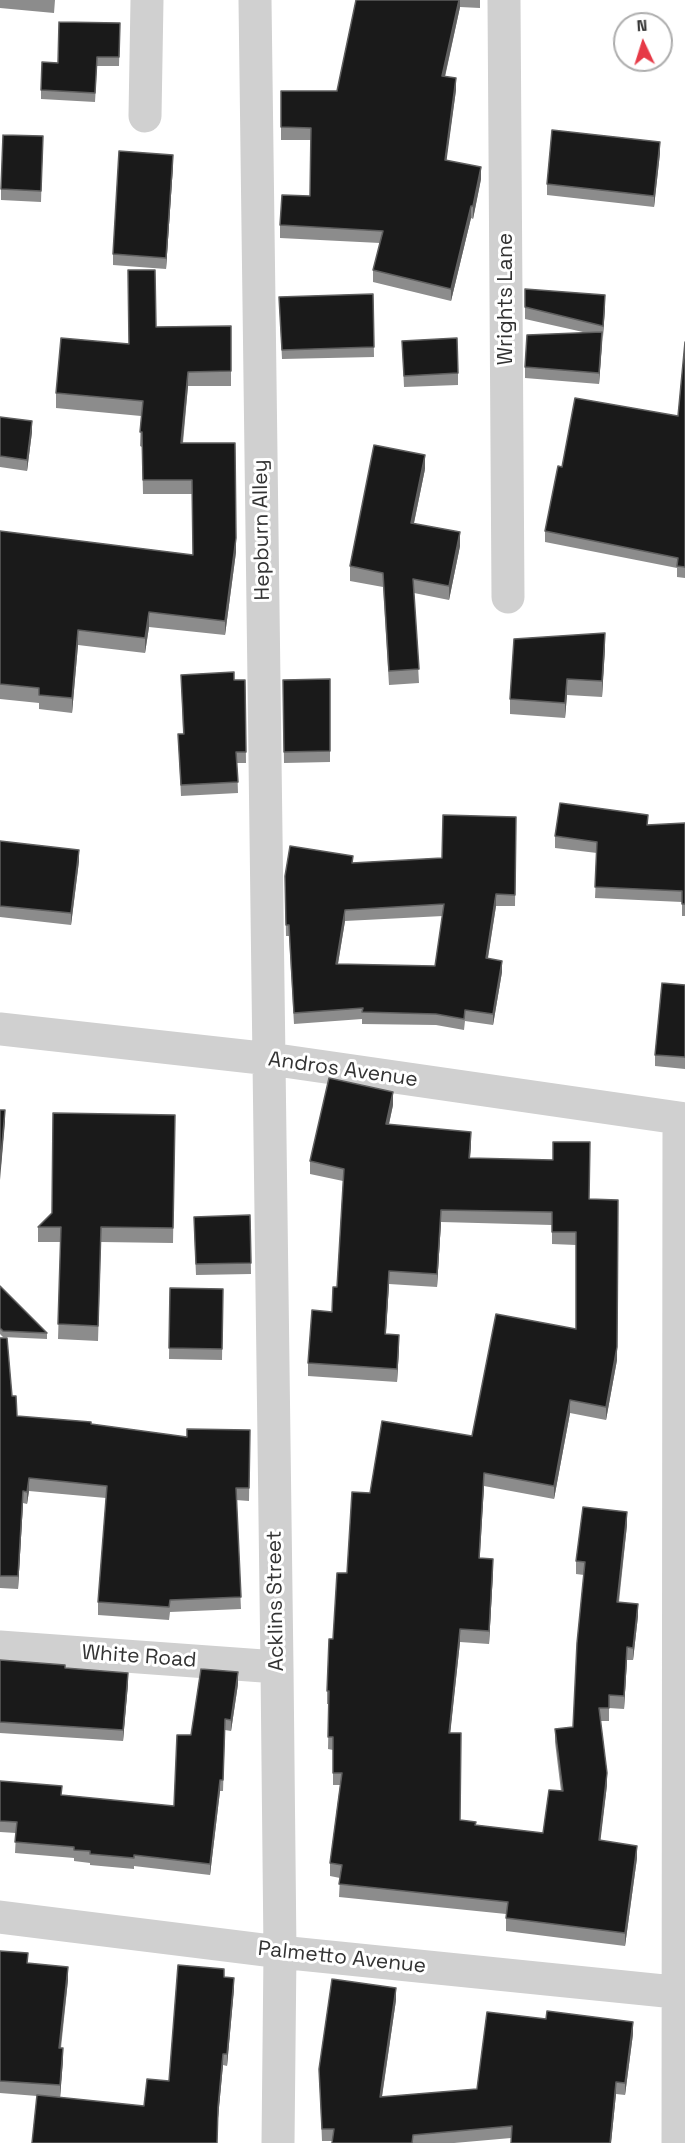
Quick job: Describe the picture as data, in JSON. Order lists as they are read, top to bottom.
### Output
{
  "streets": {
    "street": [
      "Wrights Lane",
      "Hepburn Alley",
      "Andros Avenue",
      "Acklins Street",
      "White Road",
      "Palmetto Avenue"
    ]
  },
  "crossings": [
    ["Hepburn Alley", "Andros Avenue"],
    ["Hepburn Alley", "Acklins Street"],
    ["Andros Avenue", "Acklins Street"],
    ["Acklins Street", "White Road"],
    ["Acklins Street", "Palmetto Avenue"]
  ],
  "north": "top"
}
